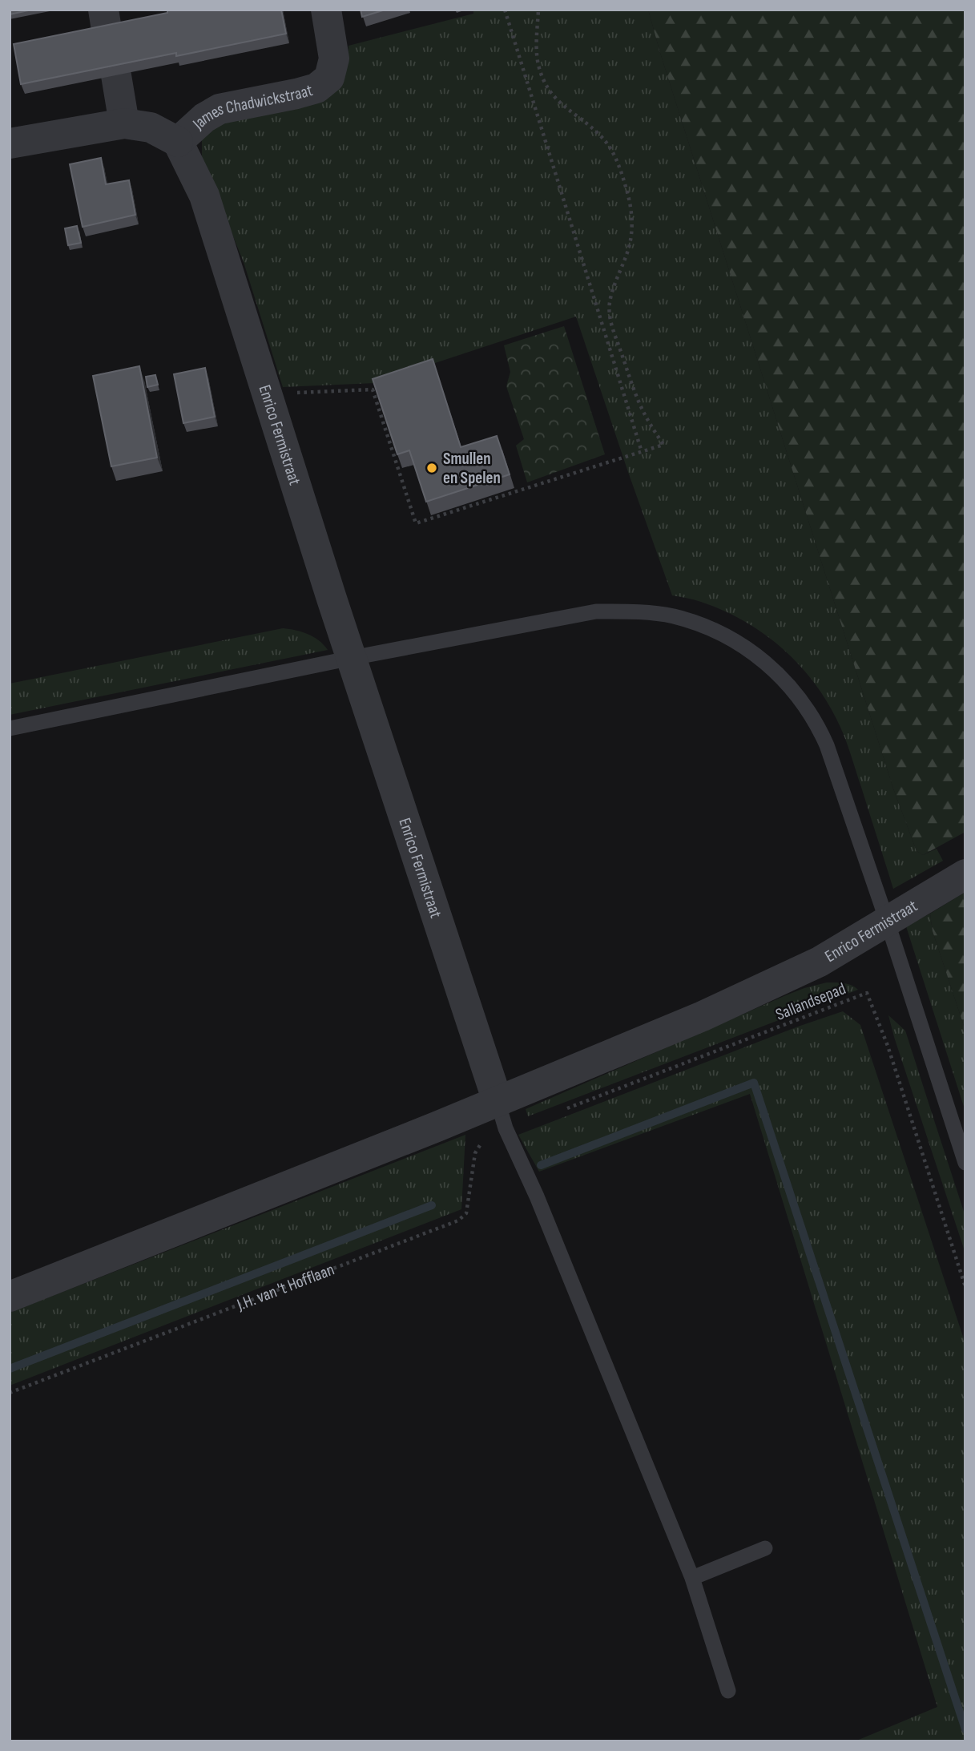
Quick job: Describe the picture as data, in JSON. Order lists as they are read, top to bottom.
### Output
{
  "streets": {
    "street": ["James Chadwickstraat", "Enrico Fermistraat"],
    "path": ["Sallandsepad", "J.H. van 't Hofflaan"]
  },
  "crossings": [
    ["James Chadwickstraat", "Enrico Fermistraat"],
    ["Enrico Fermistraat", "J.H. van 't Hofflaan"]
  ],
  "places": ["Smullen en Spelen"]
}
